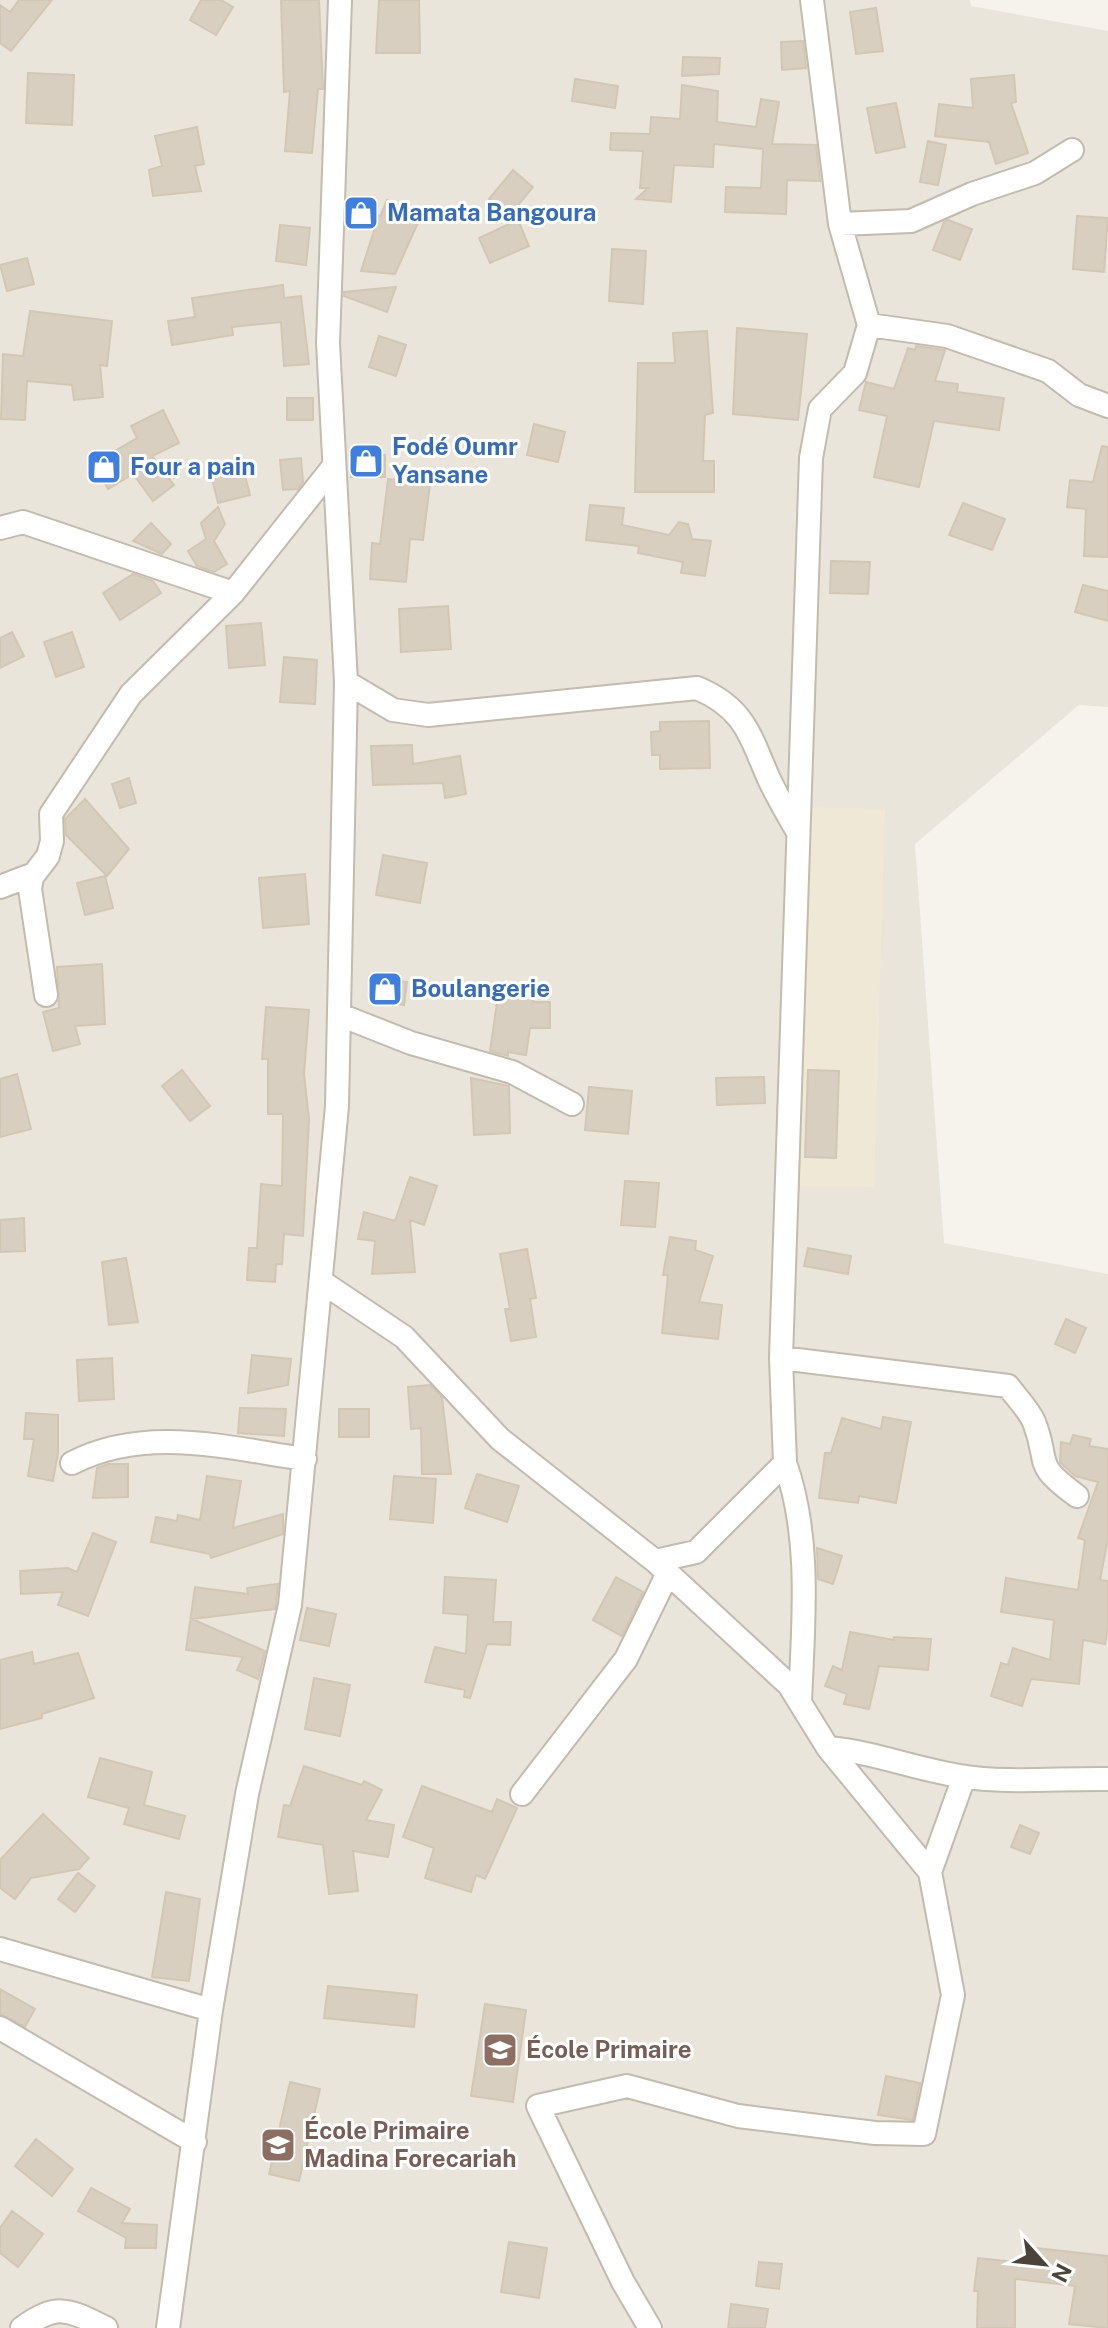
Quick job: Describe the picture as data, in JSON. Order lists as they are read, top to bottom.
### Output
{
  "places": {
    "shop": [
      "Mamata Bangoura",
      "Fodé Oumr Yansane",
      "Four a pain",
      "Boulangerie"
    ],
    "school or university": ["École Primaire", "École Primaire Madina Forecariah"]
  },
  "north": "bottom right"
}
